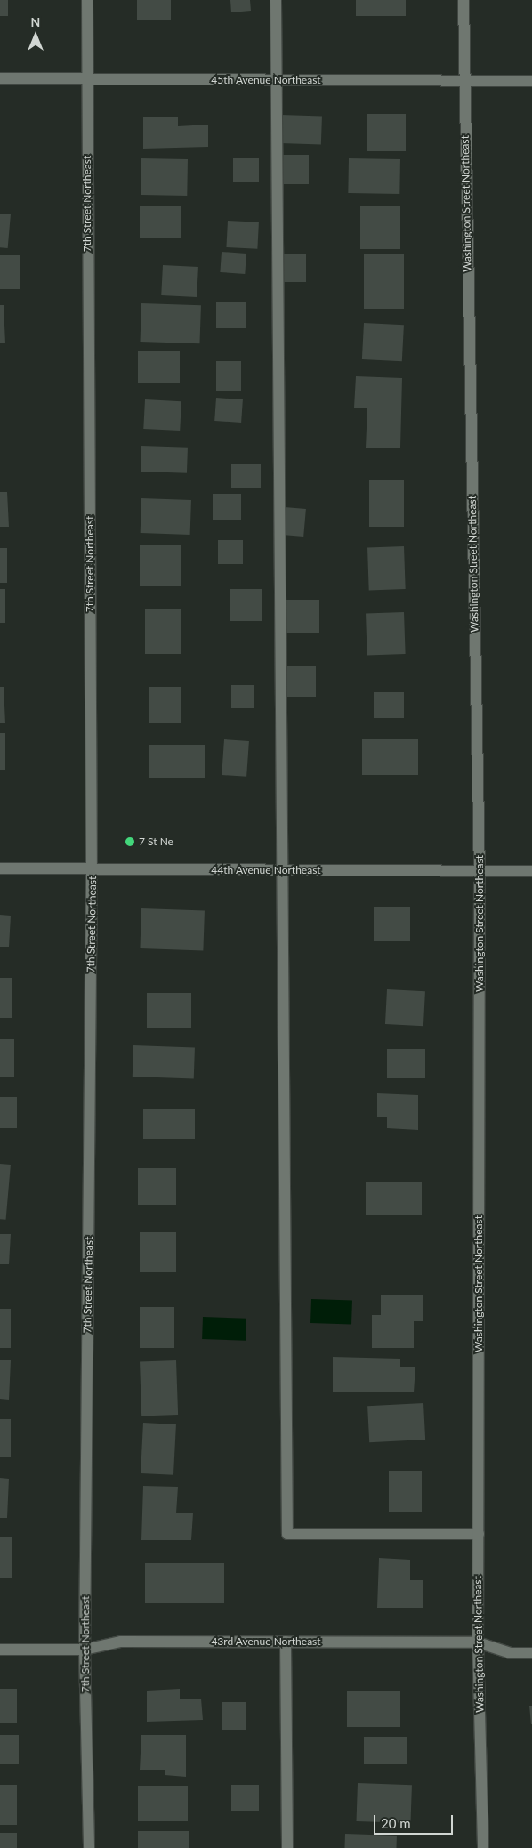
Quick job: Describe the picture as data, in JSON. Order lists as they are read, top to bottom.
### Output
{
  "streets": {
    "street": [
      "45th Avenue Northeast",
      "7th Street Northeast",
      "Washington Street Northeast",
      "44th Avenue Northeast",
      "43rd Avenue Northeast"
    ]
  },
  "crossings": [
    ["45th Avenue Northeast", "7th Street Northeast"],
    ["45th Avenue Northeast", "Washington Street Northeast"],
    ["7th Street Northeast", "44th Avenue Northeast"],
    ["7th Street Northeast", "43rd Avenue Northeast"],
    ["Washington Street Northeast", "44th Avenue Northeast"],
    ["Washington Street Northeast", "43rd Avenue Northeast"]
  ],
  "places": ["7 St Ne"],
  "scale_bar": "20 m",
  "north": "top"
}
